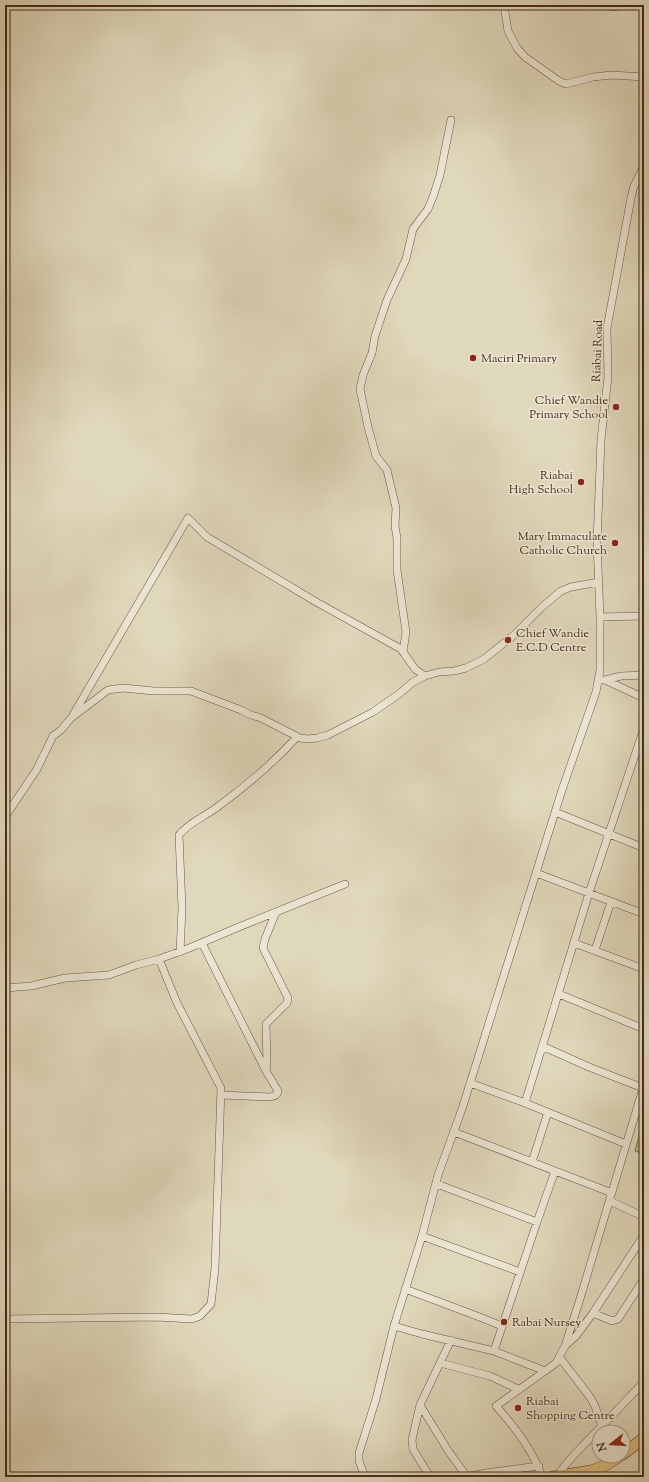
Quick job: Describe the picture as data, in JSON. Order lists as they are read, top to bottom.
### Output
{
  "streets": {
    "street": ["Riabai Road"]
  },
  "places": [
    "Maciri Primary",
    "Chief Wandie Primary School",
    "Riabai High School",
    "Mary Immaculate Catholic Church",
    "Chief Wandie E.C.D Centre",
    "Rabai Nursey",
    "Riabai Shopping Centre"
  ],
  "north": "left"
}
